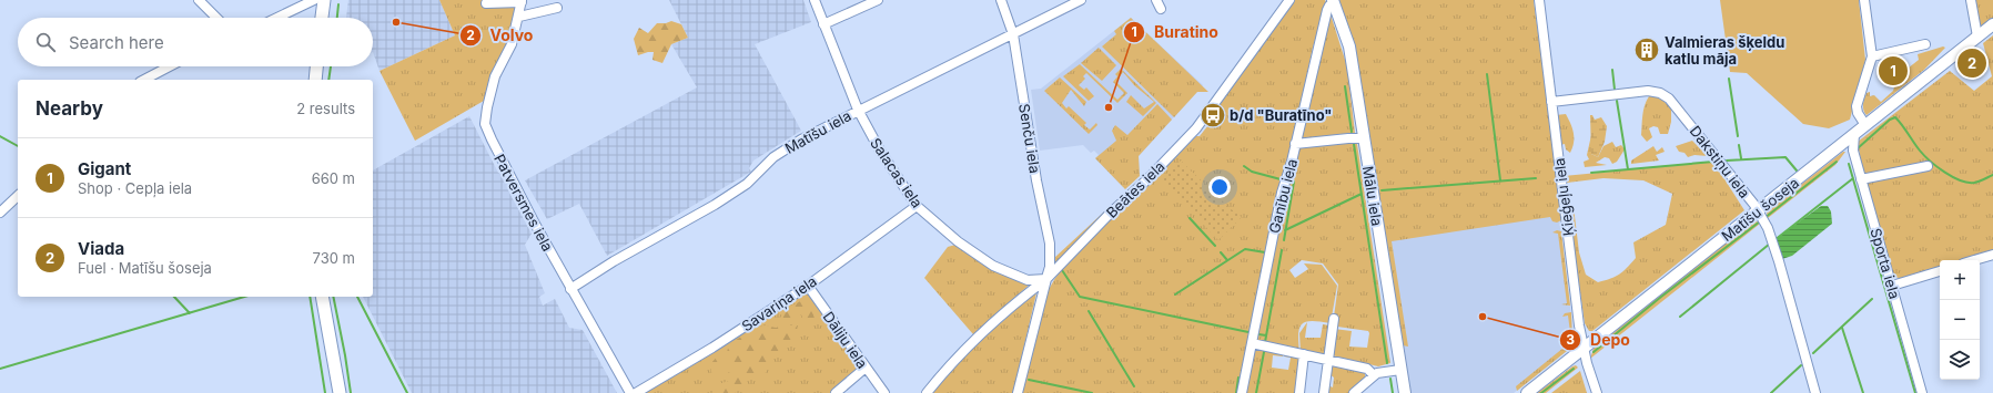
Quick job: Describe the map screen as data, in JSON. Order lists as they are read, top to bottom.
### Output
{
  "streets": {
    "main road": ["Mālu iela", "Matīšu šoseja"],
    "street": [
      "Matīšu iela",
      "Senču iela",
      "Dakstiņu iela",
      "Salacas iela",
      "Beātes iela",
      "Ganību iela",
      "Ķieģeļu iela",
      "Patversmes iela",
      "Sporta iela",
      "Savariņa iela",
      "Dāliju iela"
    ]
  },
  "crossings": [
    ["Matīšu iela", "Senču iela"],
    ["Matīšu iela", "Salacas iela"],
    ["Matīšu iela", "Patversmes iela"],
    ["Senču iela", "Salacas iela"],
    ["Senču iela", "Beātes iela"],
    ["Dakstiņu iela", "Ķieģeļu iela"],
    ["Dakstiņu iela", "Matīšu šoseja"],
    ["Salacas iela", "Beātes iela"],
    ["Salacas iela", "Savariņa iela"],
    ["Ganību iela", "Mālu iela"],
    ["Ķieģeļu iela", "Matīšu šoseja"],
    ["Matīšu šoseja", "Sporta iela"],
    ["Savariņa iela", "Dāliju iela"]
  ],
  "places": {
    "other": ["Volvo", "Buratino", "Depo"],
    "building": ["Valmieras šķeldu katlu māja"],
    "bus stop": ["b/d \"Buratīno\""]
  },
  "page": {
    "search": "Search here",
    "pins": ["2", "1"],
    "heading": ["Nearby", "2 results"],
    "list": [
      {
        "mark": "1",
        "name": "Gigant",
        "note": "Shop · Cepļa iela",
        "value": "660 m"
      },
      {
        "mark": "2",
        "name": "Viada",
        "note": "Fuel · Matīšu šoseja",
        "value": "730 m"
      }
    ],
    "map_buttons": ["+", "−"]
  }
}
